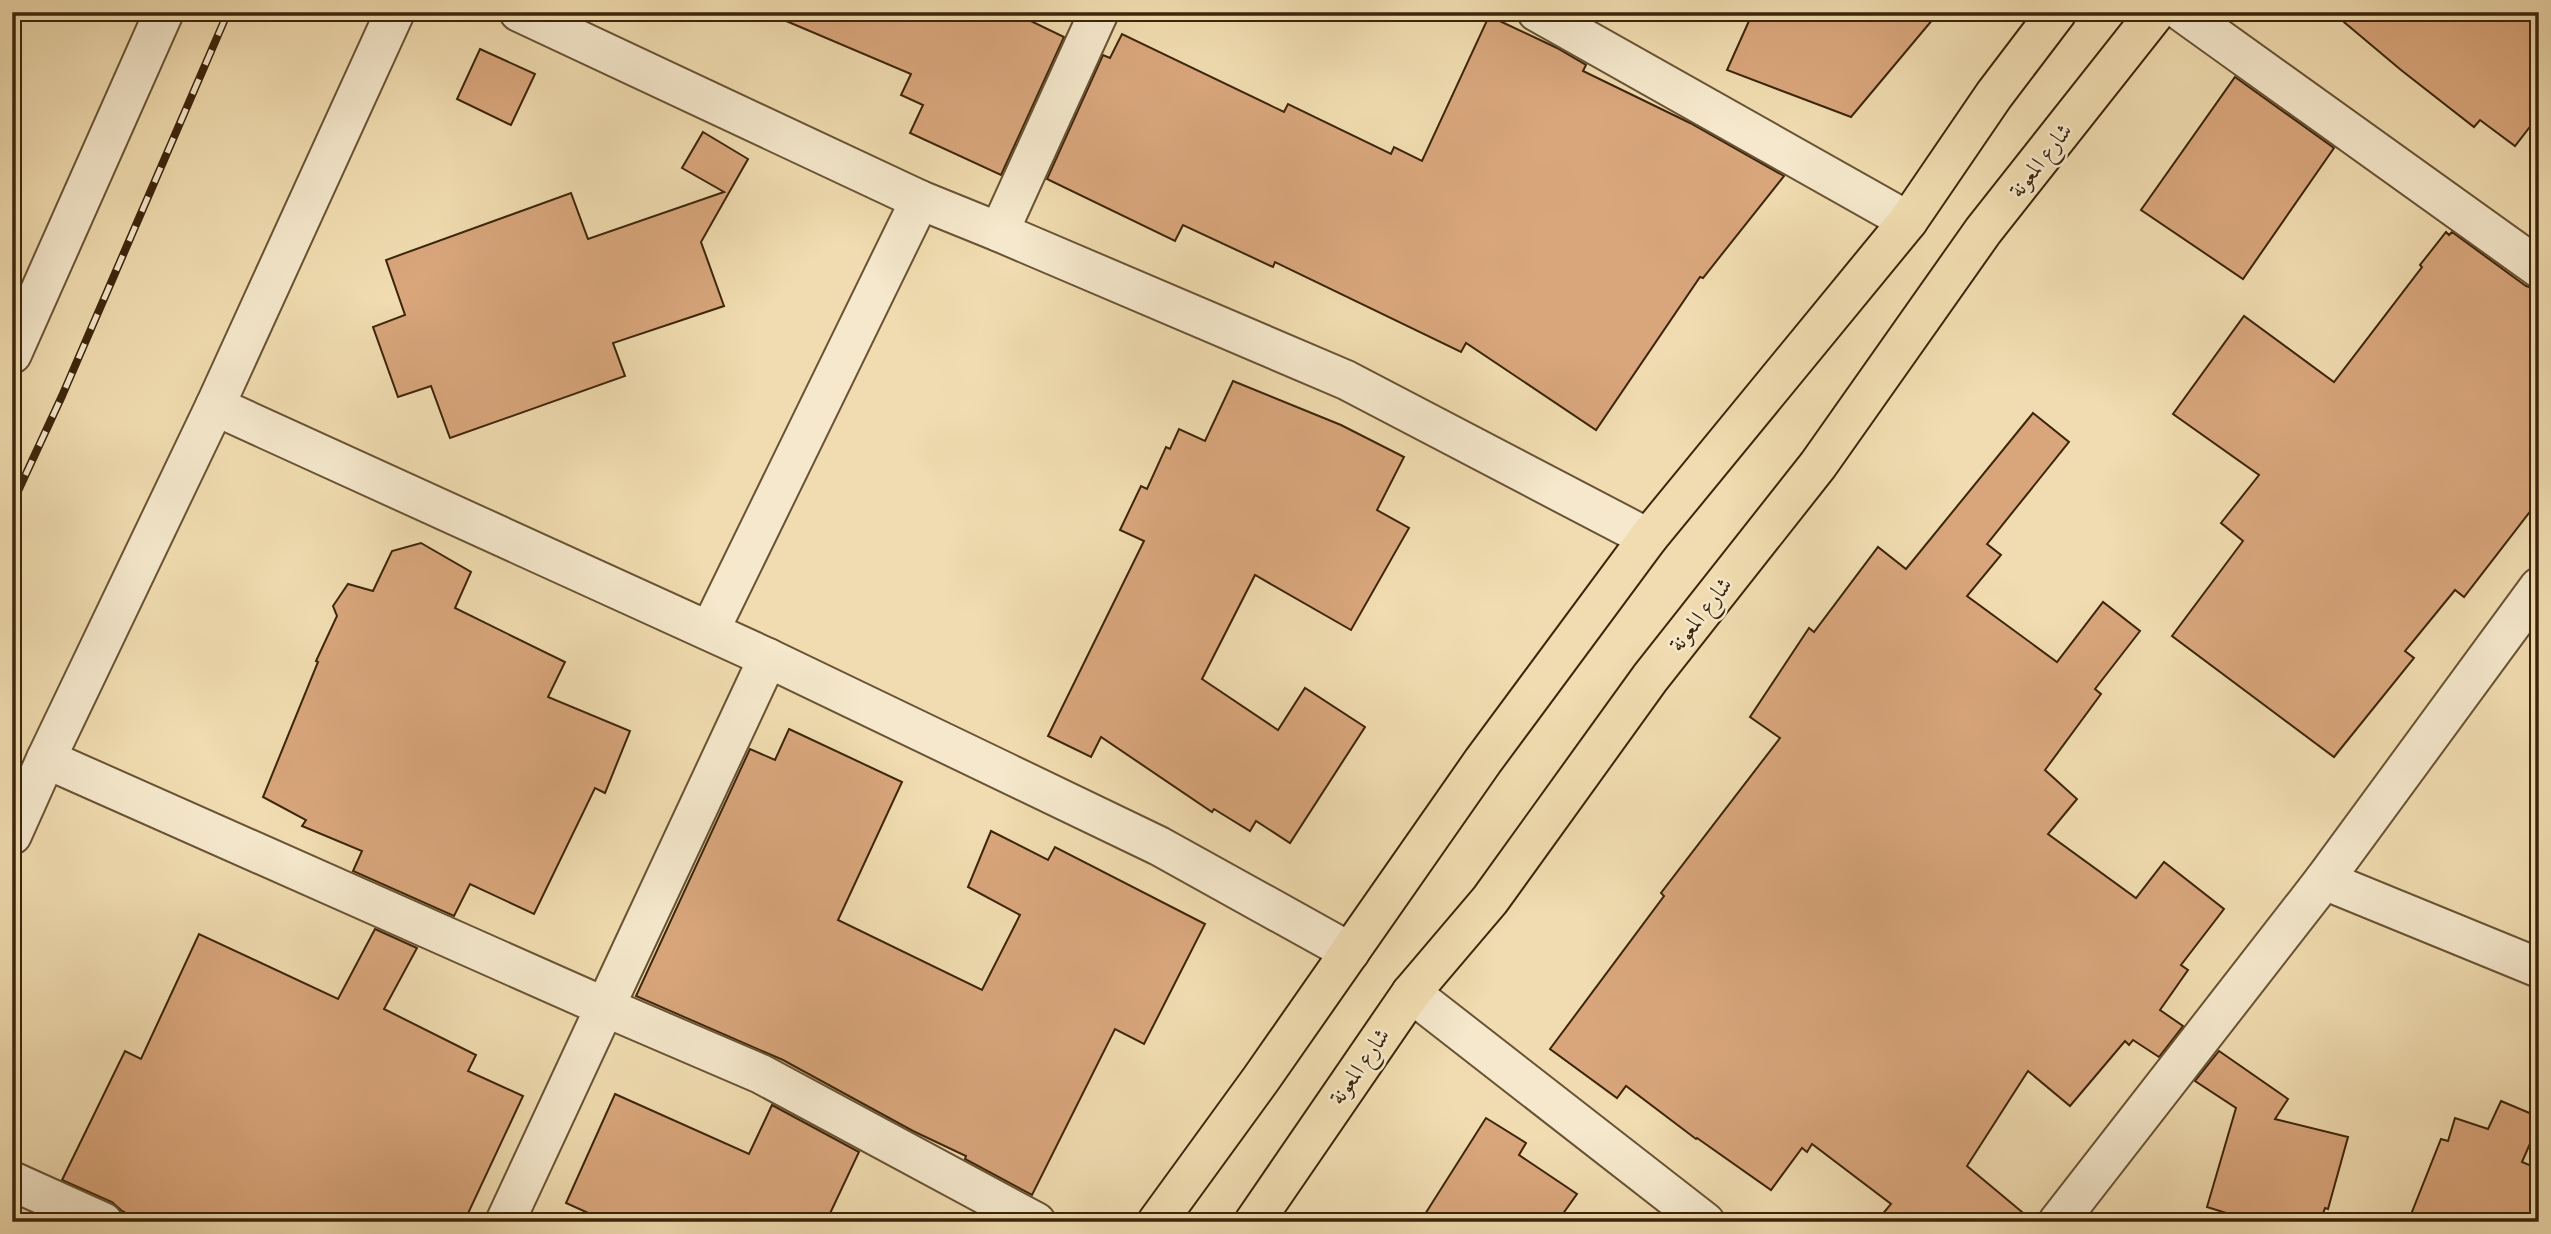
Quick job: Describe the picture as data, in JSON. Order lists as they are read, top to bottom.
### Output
{
  "streets": {
    "highway": ["شارع المعونة"]
  }
}
